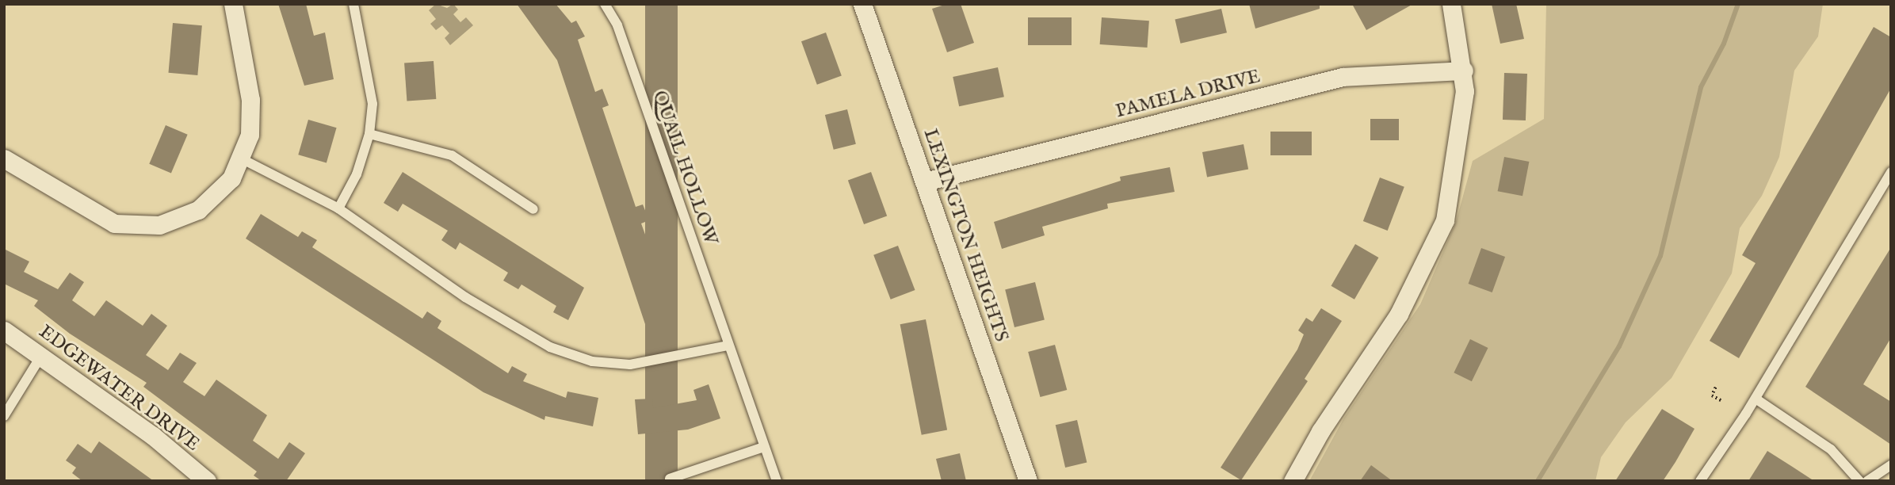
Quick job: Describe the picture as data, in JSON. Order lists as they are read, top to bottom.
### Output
{
  "streets": {
    "street": ["PAMELA DRIVE", "LEXINGTON HEIGHTS", "EDGEWATER DRIVE"],
    "lane": ["QUAIL HOLLOW"]
  },
  "crossings": [
    ["PAMELA DRIVE", "LEXINGTON HEIGHTS"]
  ]
}
